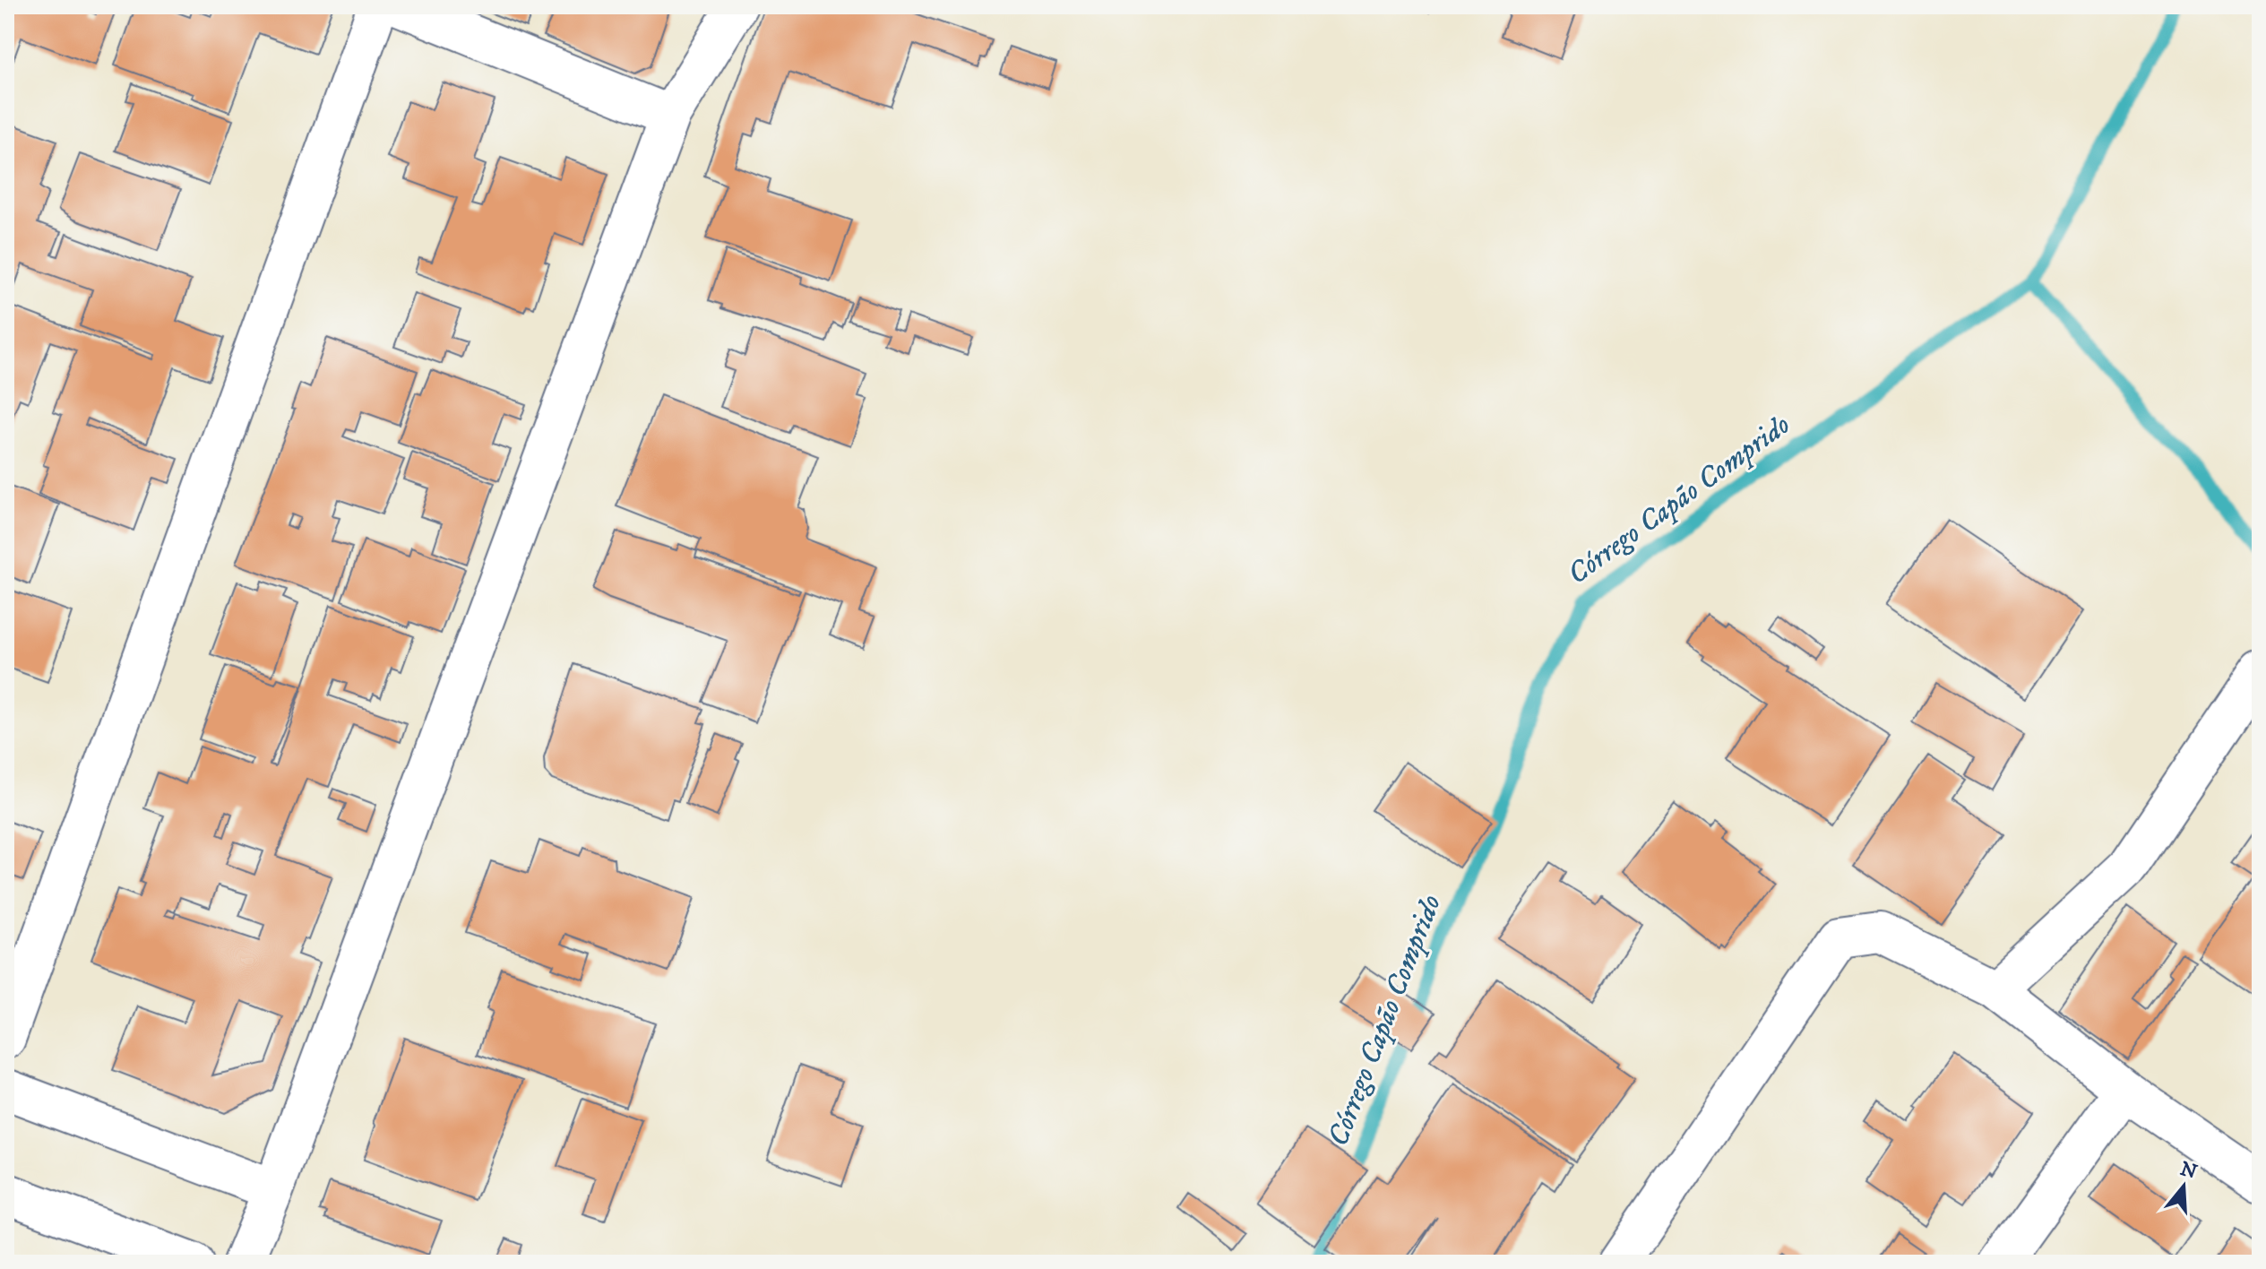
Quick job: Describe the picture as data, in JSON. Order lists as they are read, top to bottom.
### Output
{
  "water": ["Córrego Capão Comprido"],
  "north": "top"
}
